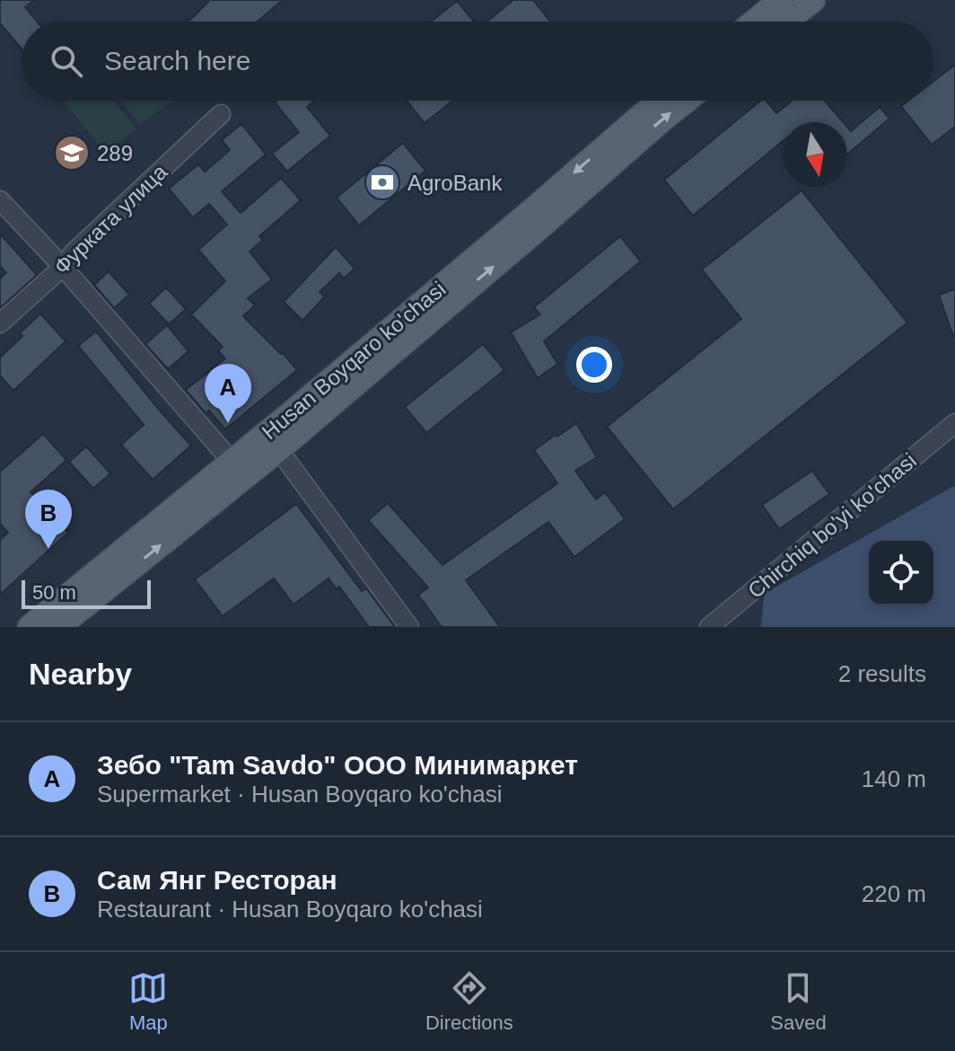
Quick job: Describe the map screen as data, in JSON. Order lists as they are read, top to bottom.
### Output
{
  "streets": {
    "main road": ["Husan Boyqaro ko'chasi"],
    "street": ["Фурката улица", "Chirchiq bo'yi ko'chasi"]
  },
  "places": {
    "school or university": ["289"],
    "bank": ["AgroBank"]
  },
  "scale_bar": "50 m",
  "north": "bottom",
  "page": {
    "search": "Search here",
    "pins": ["A", "B"],
    "scale": "50 m",
    "heading": ["Nearby", "2 results"],
    "list": [
      {
        "mark": "A",
        "name": "Зебо \"Tam Savdo\" ООО Минимаркет",
        "note": "Supermarket · Husan Boyqaro ko'chasi",
        "value": "140 m"
      },
      {
        "mark": "B",
        "name": "Сам Янг Ресторан",
        "note": "Restaurant · Husan Boyqaro ko'chasi",
        "value": "220 m"
      }
    ],
    "nav": ["Map", "Directions", "Saved"]
  }
}
